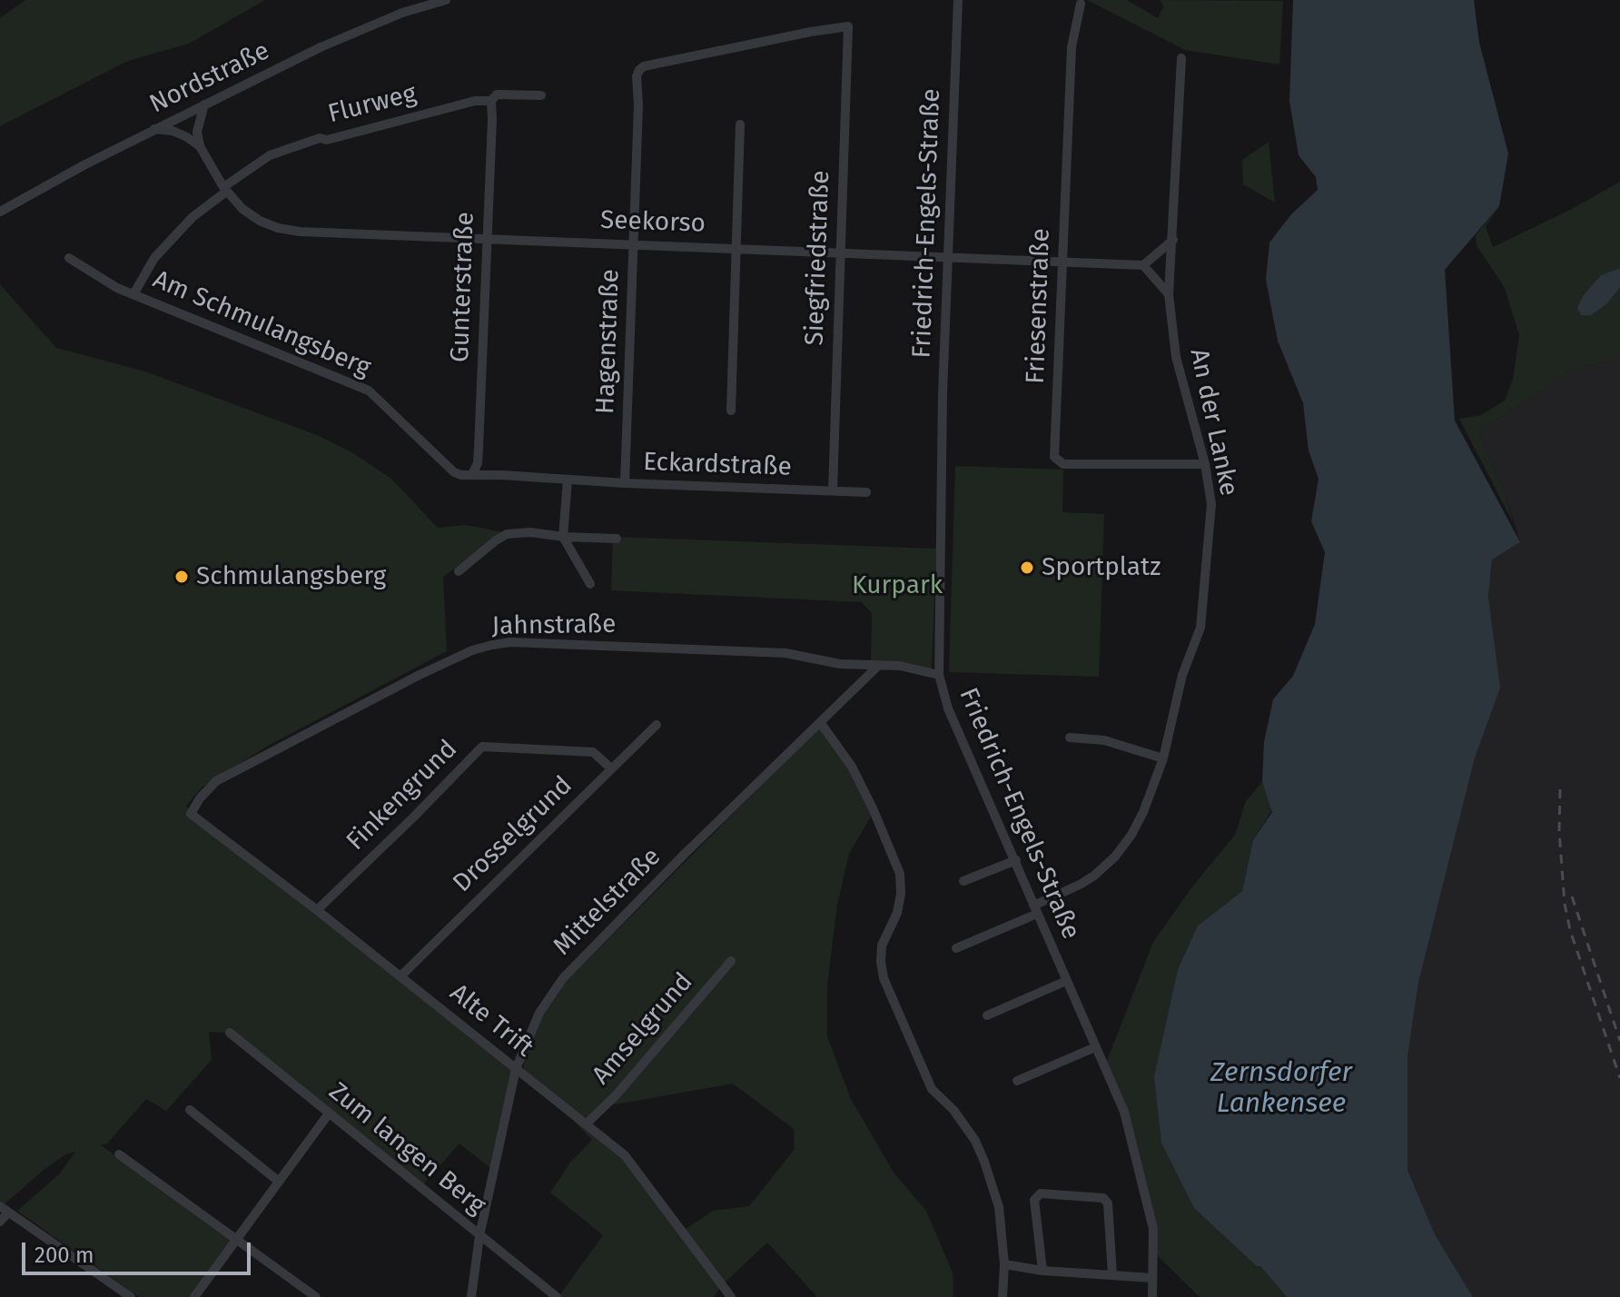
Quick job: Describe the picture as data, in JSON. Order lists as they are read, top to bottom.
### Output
{
  "streets": {
    "street": [
      "Nordstraße",
      "Flurweg",
      "Seekorso",
      "Friedrich-Engels-Straße",
      "Siegfriedstraße",
      "Gunterstraße",
      "Friesenstraße",
      "Am Schmulangsberg",
      "Hagenstraße",
      "An der Lanke",
      "Eckardstraße",
      "Jahnstraße",
      "Finkengrund",
      "Drosselgrund",
      "Mittelstraße",
      "Alte Trift",
      "Amselgrund",
      "Zum langen Berg"
    ]
  },
  "crossings": [
    ["Flurweg", "Seekorso"],
    ["Flurweg", "Gunterstraße"],
    ["Flurweg", "Am Schmulangsberg"],
    ["Seekorso", "Friedrich-Engels-Straße"],
    ["Seekorso", "Siegfriedstraße"],
    ["Seekorso", "Gunterstraße"],
    ["Seekorso", "Friesenstraße"],
    ["Seekorso", "Hagenstraße"],
    ["Friedrich-Engels-Straße", "An der Lanke"],
    ["Siegfriedstraße", "Hagenstraße"],
    ["Siegfriedstraße", "Eckardstraße"],
    ["Gunterstraße", "Am Schmulangsberg"],
    ["Friesenstraße", "An der Lanke"],
    ["Am Schmulangsberg", "Eckardstraße"],
    ["Hagenstraße", "Eckardstraße"],
    ["Jahnstraße", "Mittelstraße"],
    ["Jahnstraße", "Alte Trift"],
    ["Finkengrund", "Drosselgrund"],
    ["Finkengrund", "Alte Trift"],
    ["Drosselgrund", "Alte Trift"],
    ["Mittelstraße", "Alte Trift"],
    ["Mittelstraße", "Zum langen Berg"],
    ["Alte Trift", "Amselgrund"]
  ],
  "water": ["Zernsdorfer Lankensee"],
  "parks": ["Kurpark"],
  "places": ["Sportplatz", "Schmulangsberg"],
  "scale_bar": "200 m"
}
